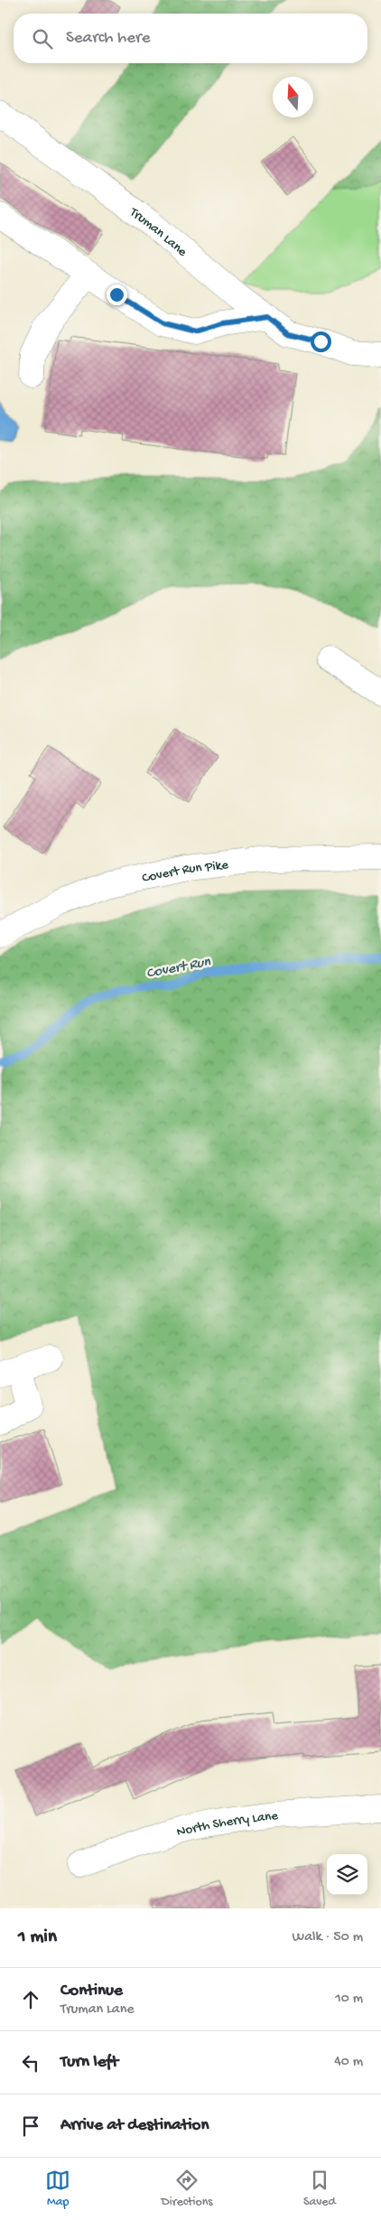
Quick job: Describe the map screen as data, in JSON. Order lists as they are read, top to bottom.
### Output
{
  "streets": {
    "street": ["Truman Lane", "Covert Run Pike", "North Sherry Lane"]
  },
  "water": ["Covert Run"],
  "north": "top",
  "page": {
    "search": "Search here",
    "heading": ["1 min", "Walk · 50 m"],
    "list": [
      ["Continue", "Truman Lane", "10 m"],
      ["Turn left", "40 m"],
      "Arrive at destination"
    ],
    "nav": ["Map", "Directions", "Saved"]
  }
}
